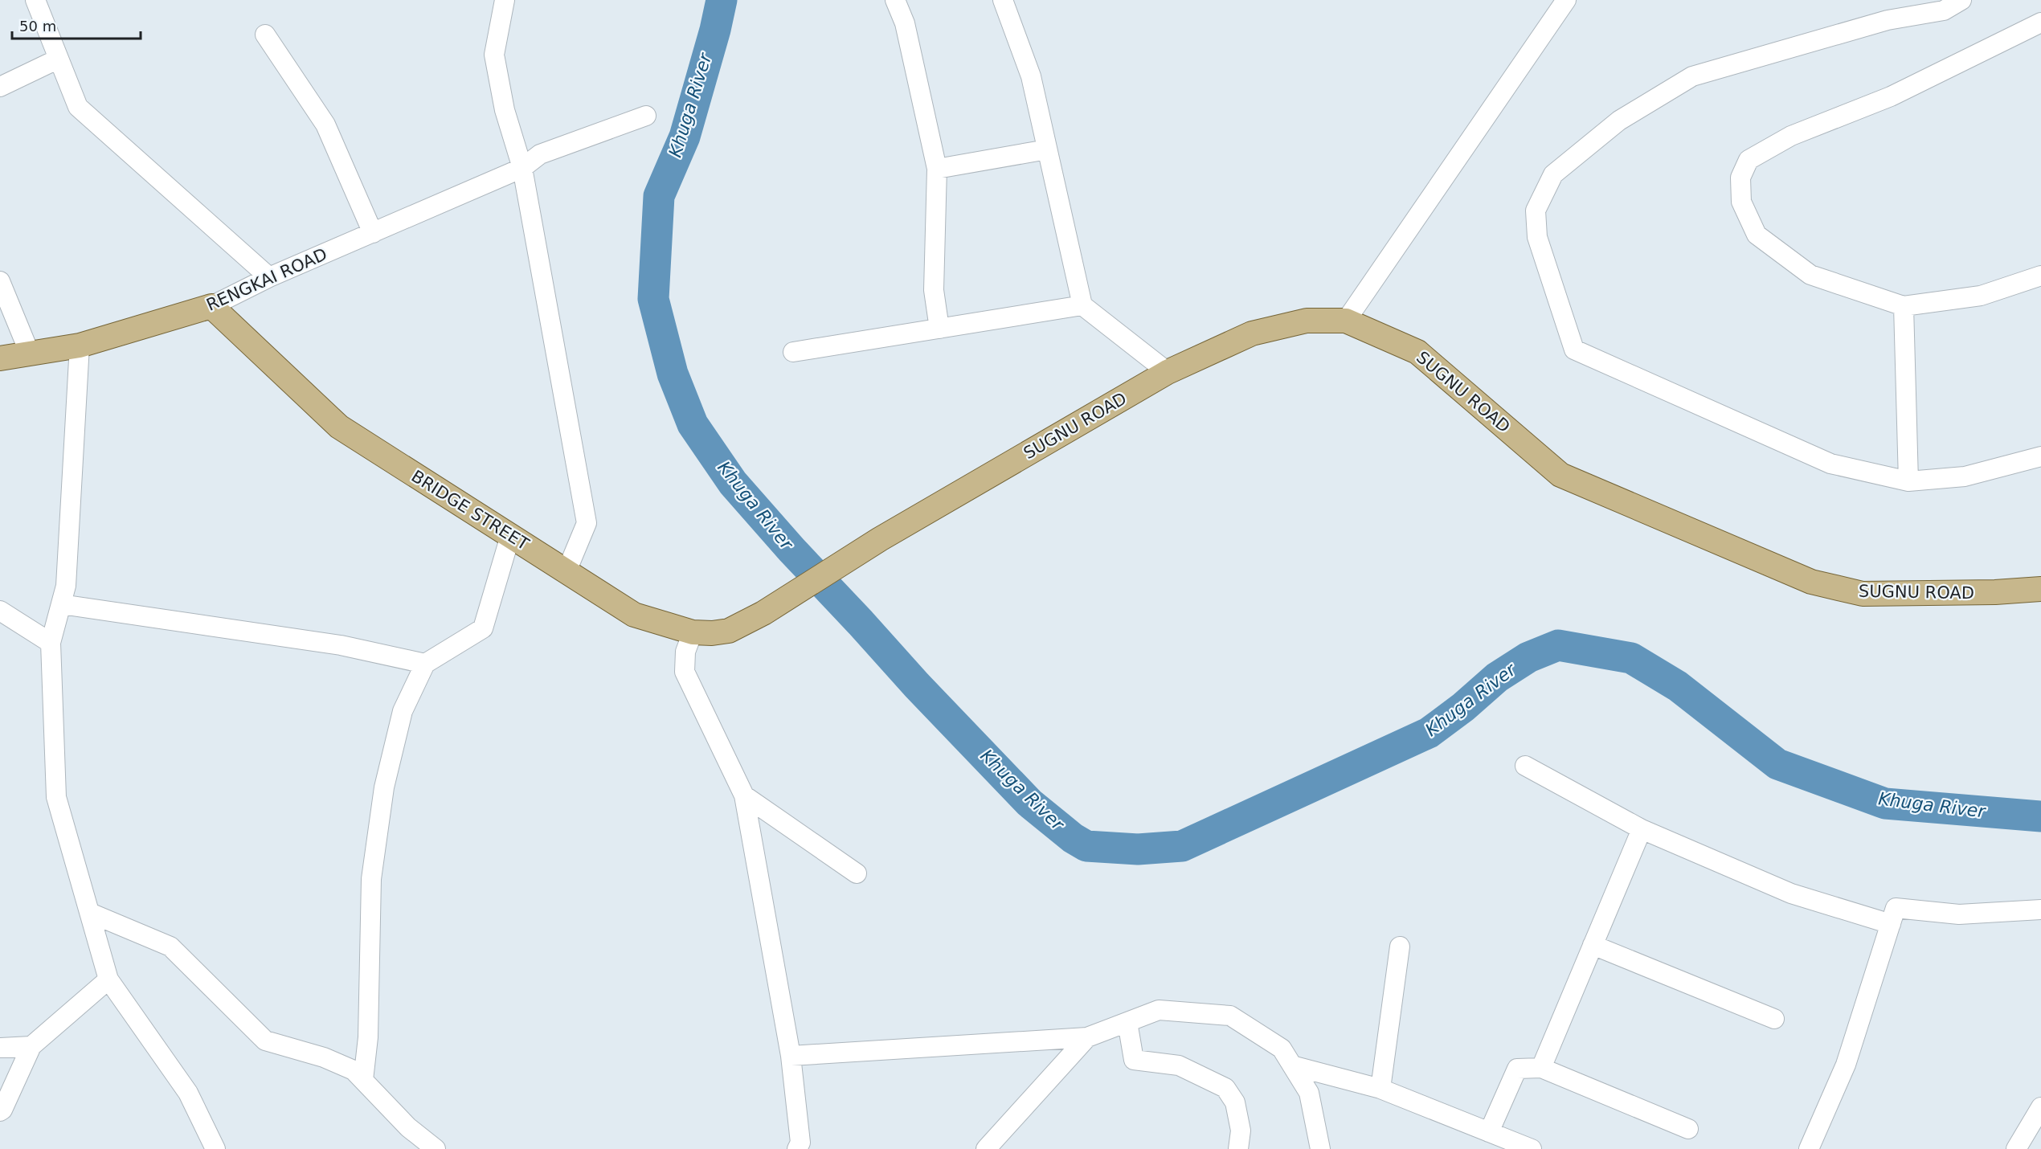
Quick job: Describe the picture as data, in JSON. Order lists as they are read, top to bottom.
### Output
{
  "streets": {
    "main road": ["RENGKAI ROAD", "SUGNU ROAD", "BRIDGE STREET"]
  },
  "crossings": [
    ["RENGKAI ROAD", "BRIDGE STREET"],
    ["SUGNU ROAD", "BRIDGE STREET"]
  ],
  "water": ["Khuga River"],
  "scale_bar": "50 m"
}
